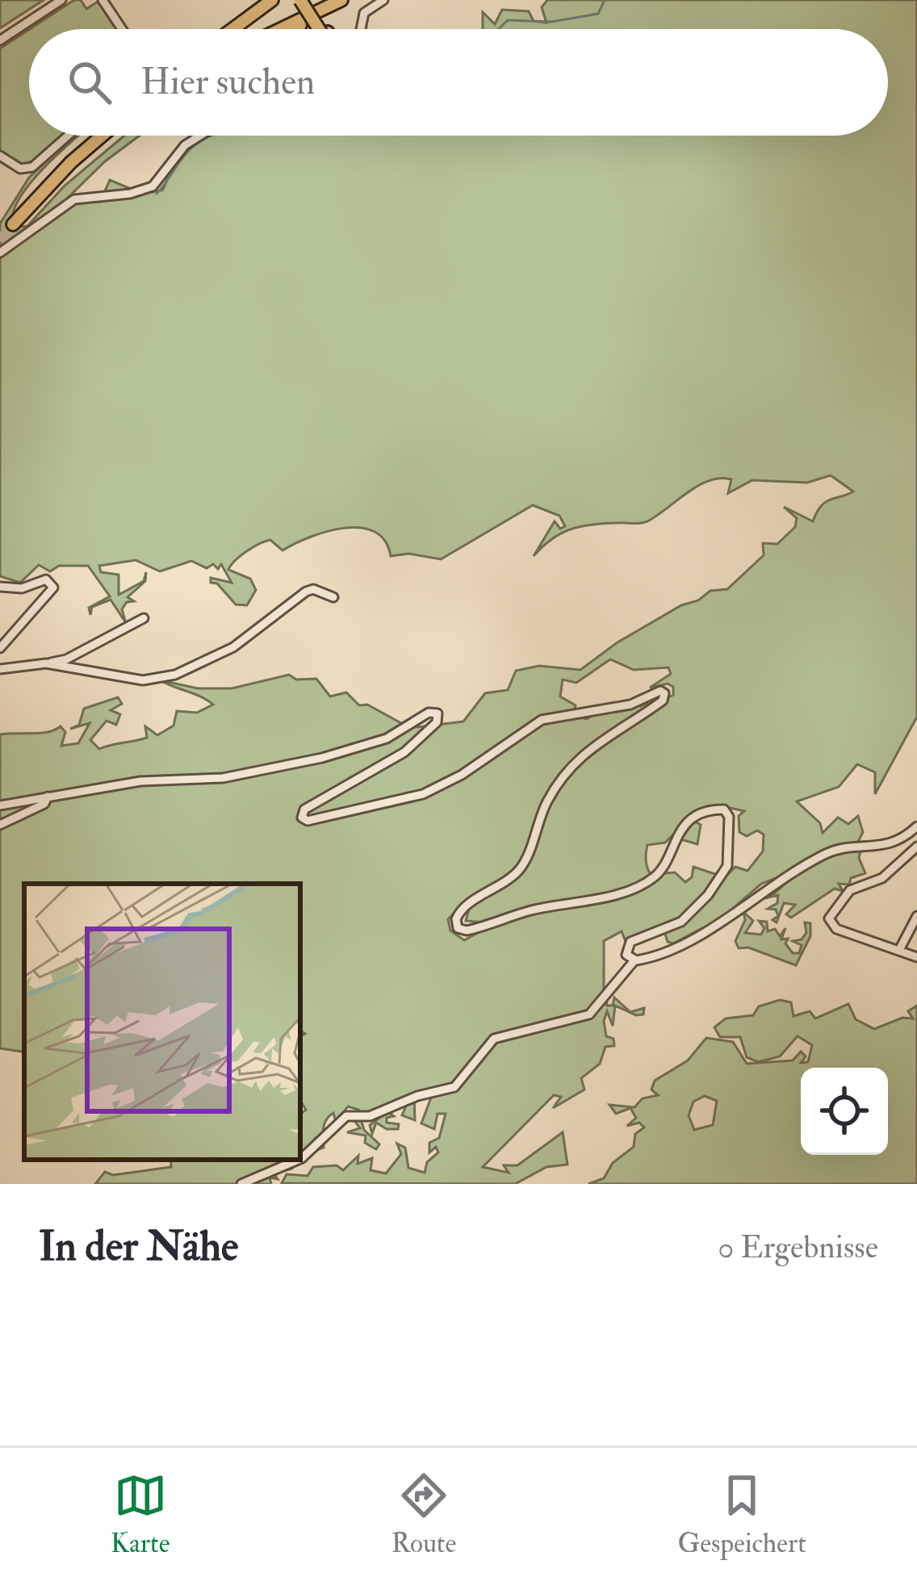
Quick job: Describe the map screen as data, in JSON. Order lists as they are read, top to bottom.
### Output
{
  "page": {
    "search": "Hier suchen",
    "heading": ["In der Nähe", "0 Ergebnisse"],
    "nav": ["Karte", "Route", "Gespeichert"]
  }
}
